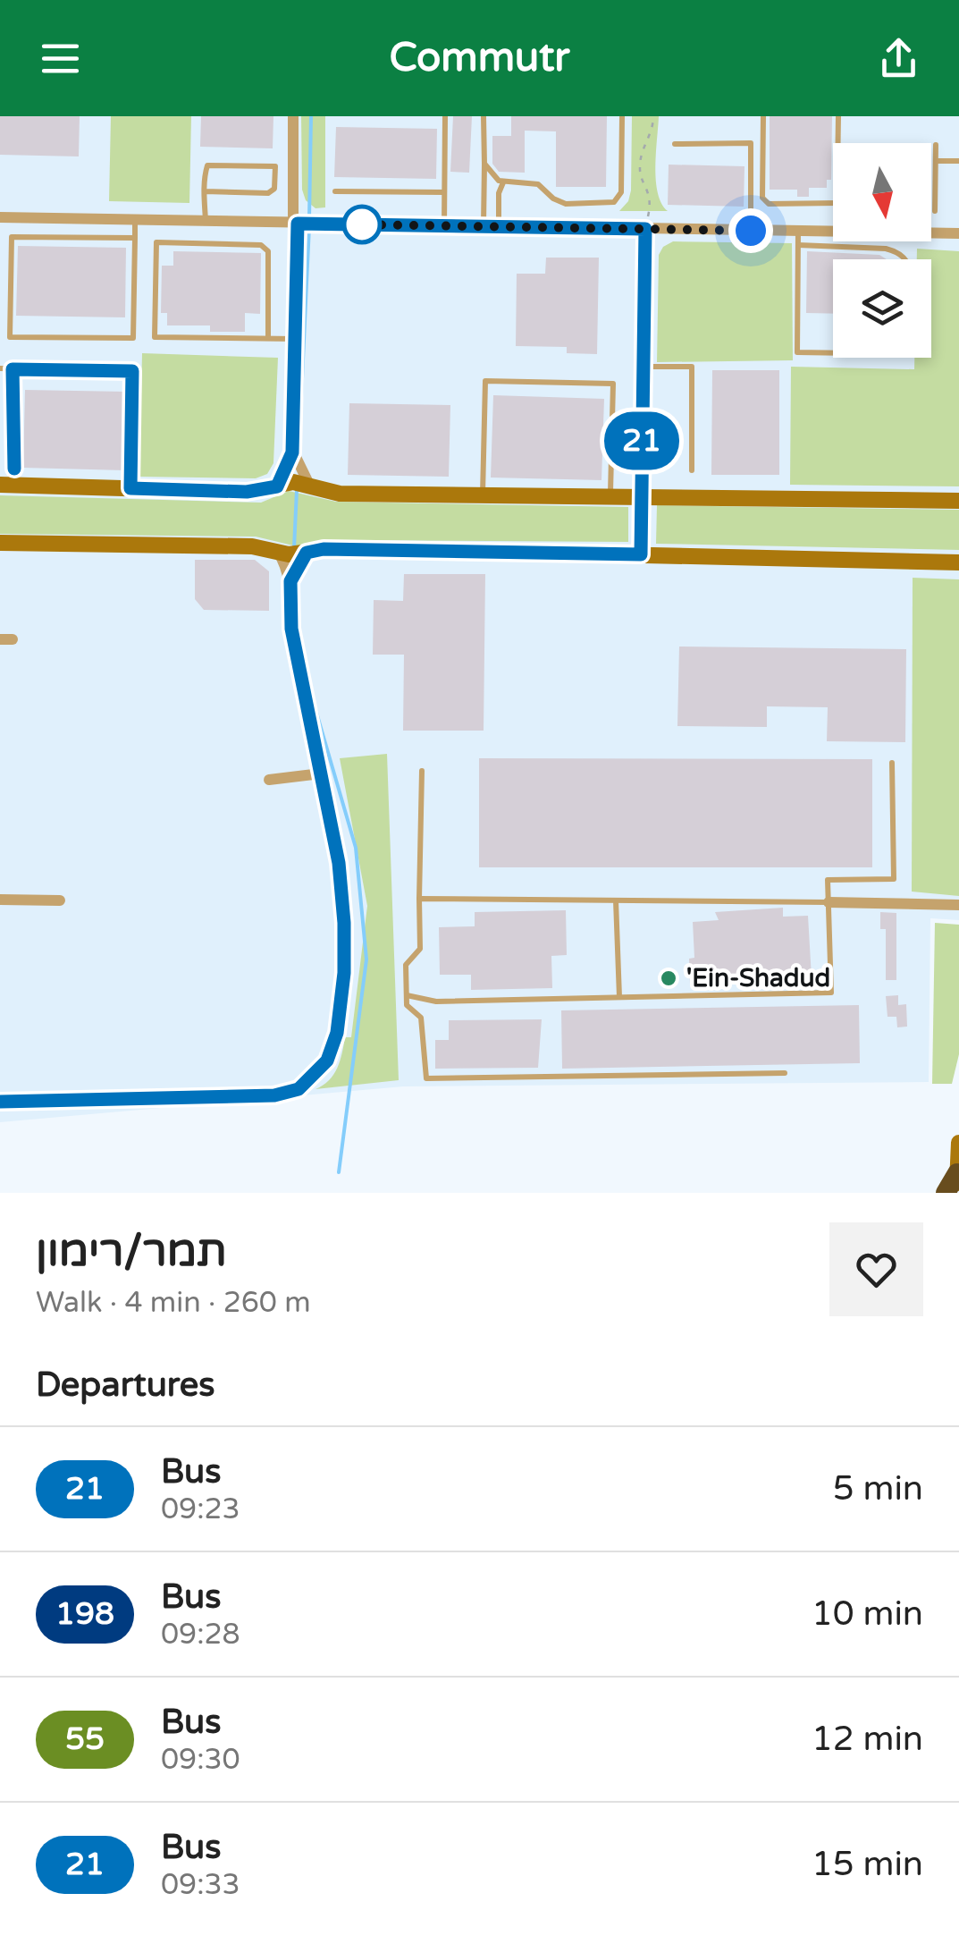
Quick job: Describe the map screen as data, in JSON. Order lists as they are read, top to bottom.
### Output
{
  "places": ["'Ein-Shadud"],
  "lines": ["bus line 21"],
  "north": "bottom",
  "page": {
    "header": "Commutr",
    "on_map": "21",
    "heading": [
      ["תמר/רימון", "Walk · 4 min · 260 m"],
      "Departures"
    ],
    "list": [
      {
        "mark": "21",
        "name": "Bus",
        "note": "09:23",
        "value": "5 min"
      },
      {
        "mark": "198",
        "name": "Bus",
        "note": "09:28",
        "value": "10 min"
      },
      {
        "mark": "55",
        "name": "Bus",
        "note": "09:30",
        "value": "12 min"
      },
      {
        "mark": "21",
        "name": "Bus",
        "note": "09:33",
        "value": "15 min"
      }
    ]
  }
}
